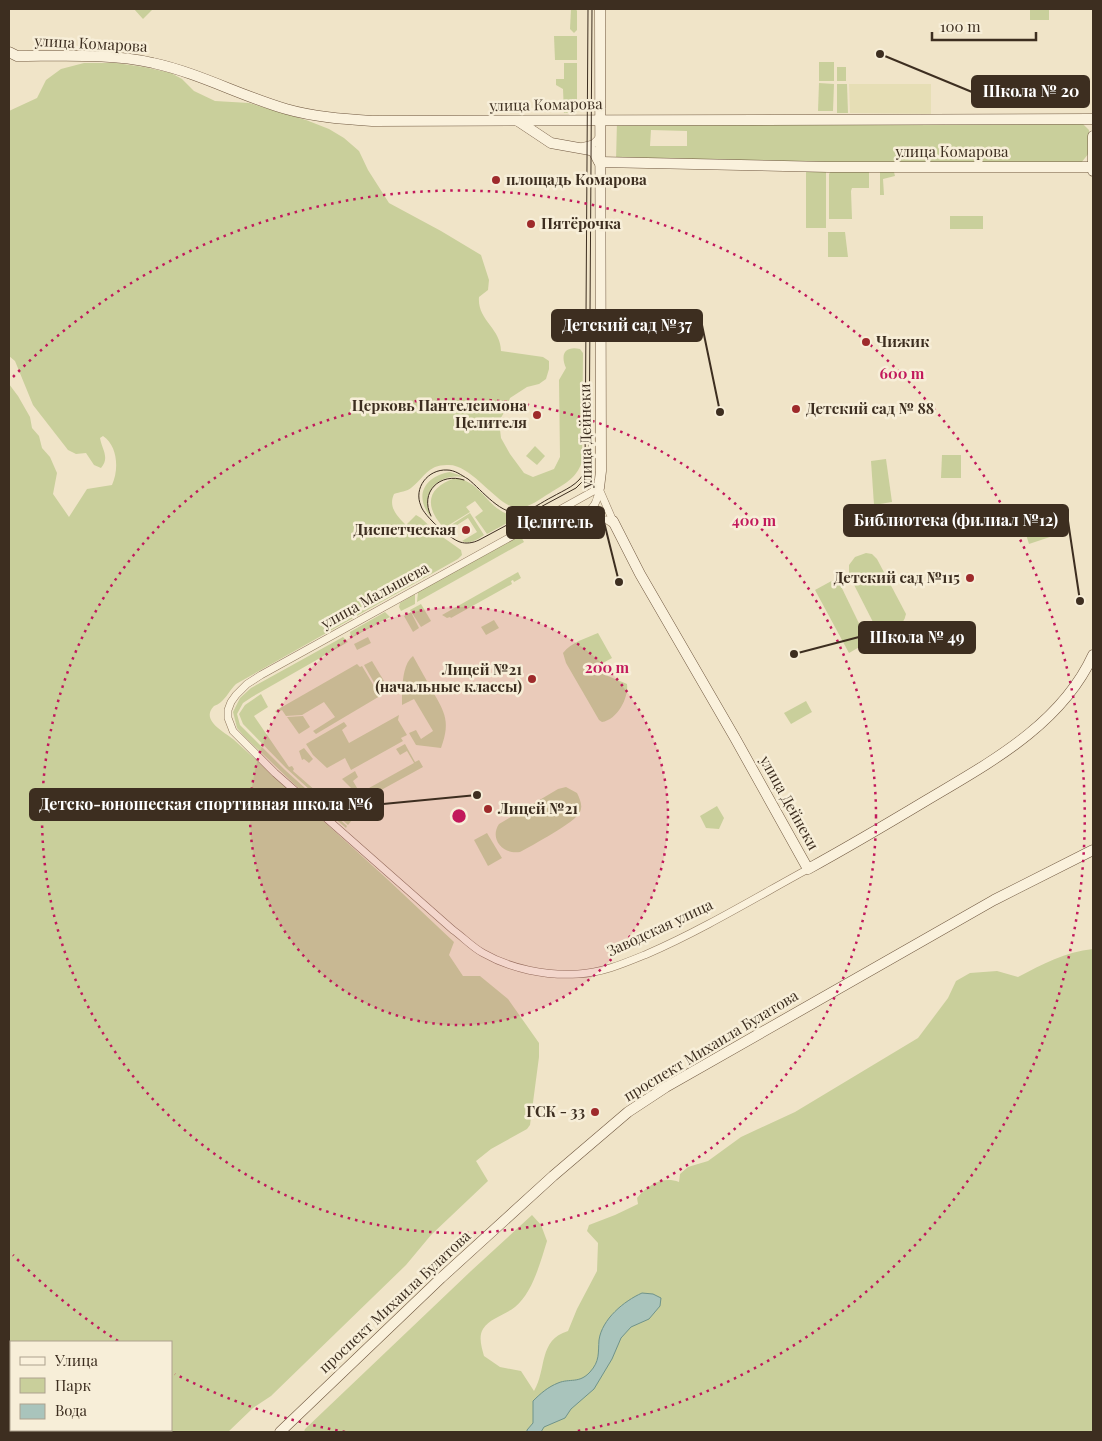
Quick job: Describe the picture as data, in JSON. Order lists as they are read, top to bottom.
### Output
{
  "streets": {
    "street": [
      "улица Комарова",
      "улица Дейнеки",
      "улица Малышева",
      "Заводская улица",
      "проспект Михаила Булатова"
    ]
  },
  "crossings": [
    ["улица Комарова", "улица Дейнеки"],
    ["улица Дейнеки", "улица Малышева"],
    ["улица Дейнеки", "Заводская улица"],
    ["улица Малышева", "Заводская улица"]
  ],
  "places": [
    "Школа № 20",
    "площадь Комарова",
    "Пятёрочка",
    "Чижик",
    "Детский сад № 88",
    "Детский сад №37",
    "Церковь Пантелеимона Целителя",
    "Диспетческая",
    "Детский сад №115",
    "Целитель",
    "Библиотека (филиал №12)",
    "Школа № 49",
    "Лицей №21 (начальные классы)",
    "Детско-юношеская спортивная школа №6",
    "Лицей №21",
    "ГСК - 33"
  ],
  "legend": ["Улица", "Парк", "Вода"],
  "scale_bar": "100 m",
  "rings": ["600 m", "400 m", "200 m"]
}
